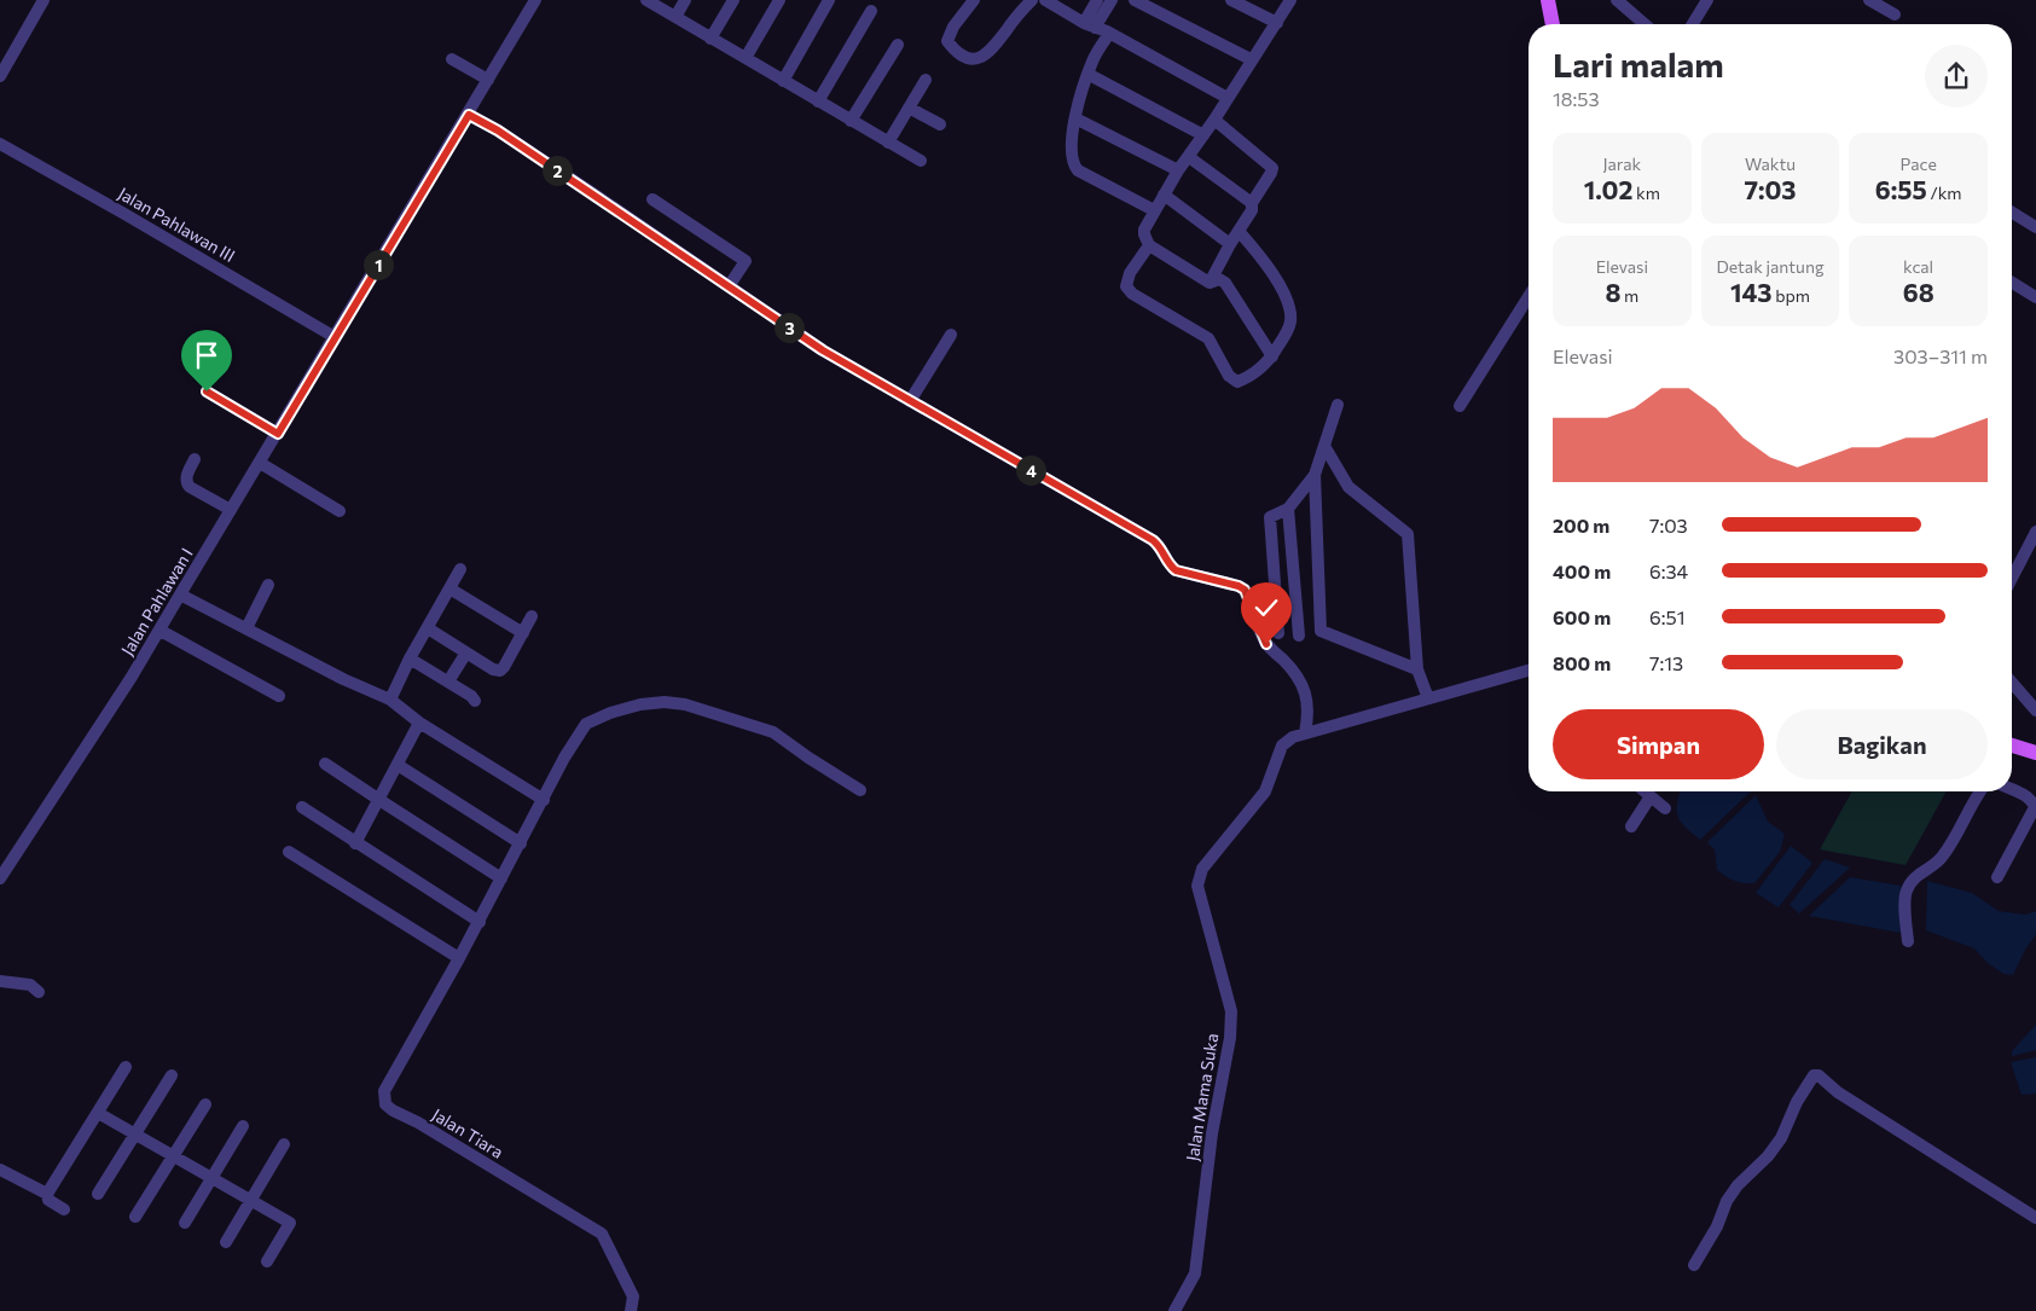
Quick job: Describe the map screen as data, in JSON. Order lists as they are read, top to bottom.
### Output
{
  "streets": {
    "street": [
      "Jalan Pahlawan III",
      "Jalan Pahlawan I",
      "Jalan Mama Suka",
      "Jalan Tiara"
    ]
  },
  "crossings": [
    ["Jalan Pahlawan III", "Jalan Pahlawan I"]
  ],
  "page": {
    "heading": ["Lari malam", "18:53"],
    "stats": [
      ["Jarak", "1.02 km"],
      ["Waktu", "7:03"],
      ["Pace", "6:55 /km"],
      ["Elevasi", "8 m"],
      ["Detak jantung", "143 bpm"],
      ["kcal", "68"]
    ],
    "pins": [
      "2",
      "1",
      "3",
      "4"
    ],
    "chart": ["Elevasi", "303–311 m"],
    "list": [
      {
        "name": "200 m",
        "note": "7:03"
      },
      {
        "name": "400 m",
        "note": "6:34"
      },
      {
        "name": "600 m",
        "note": "6:51"
      },
      {
        "name": "800 m",
        "note": "7:13"
      }
    ],
    "buttons": ["Simpan", "Bagikan"]
  }
}
